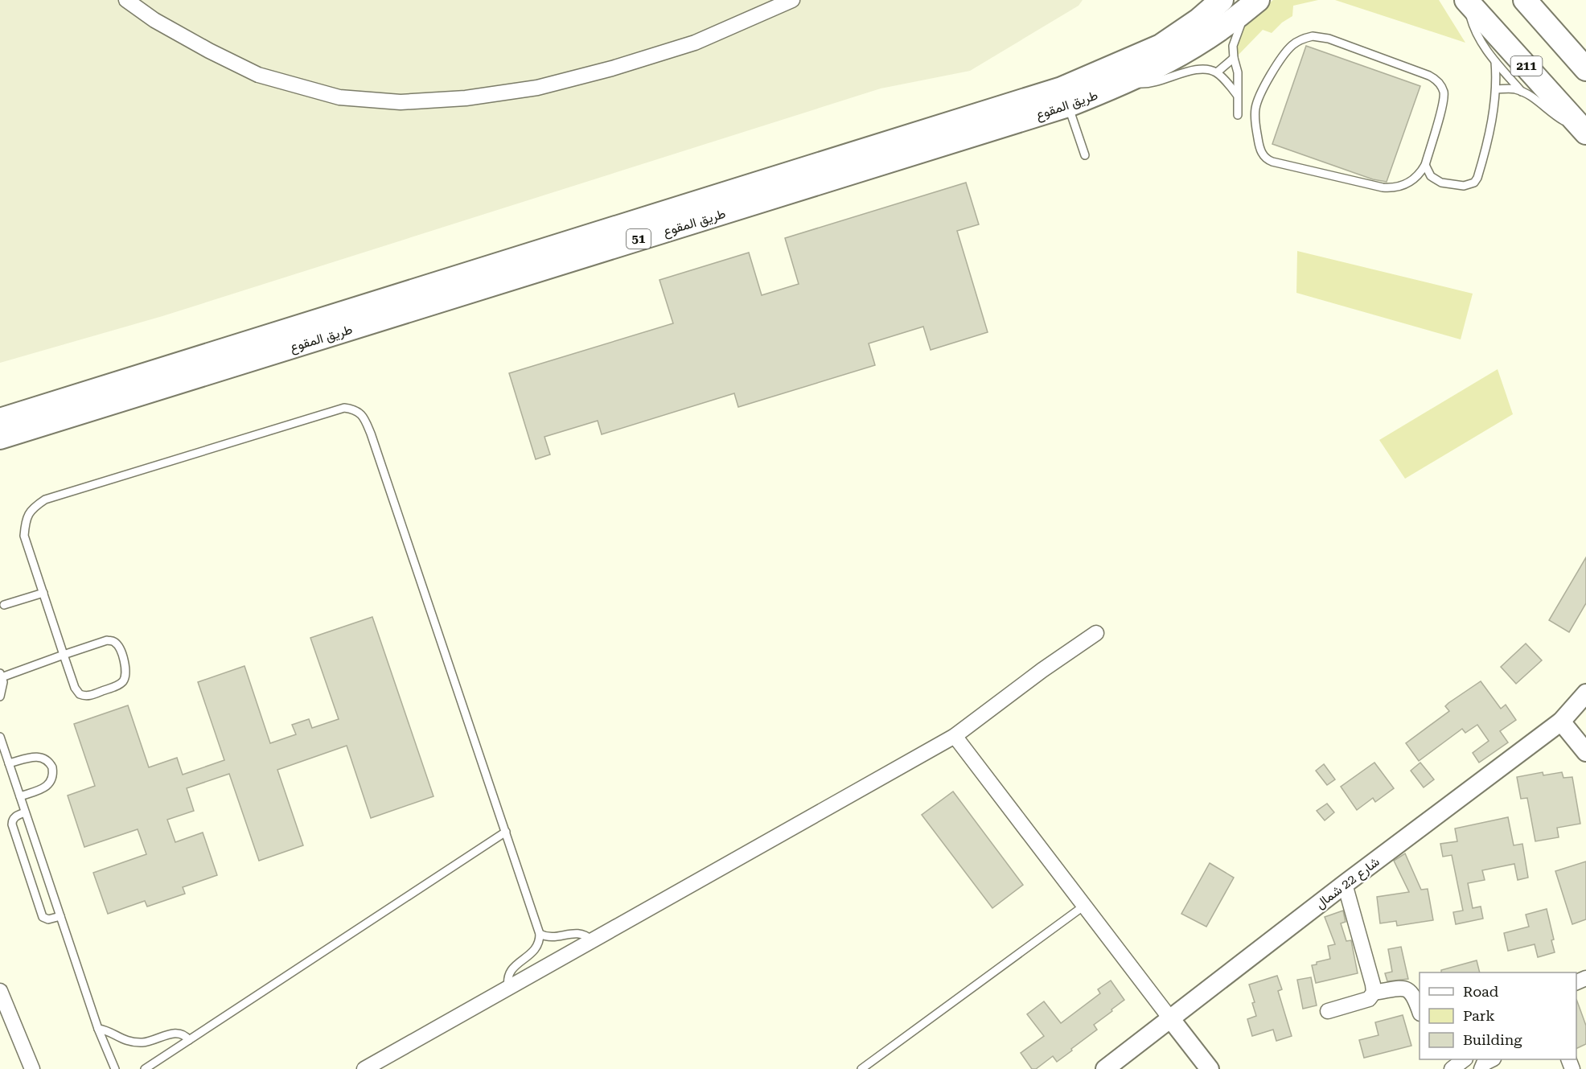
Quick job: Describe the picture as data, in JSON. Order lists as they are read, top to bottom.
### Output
{
  "streets": {
    "main road": ["211", "طريق المقوع", "51"],
    "street": ["شارع 22 شمال"]
  },
  "legend": ["Road", "Park", "Building"]
}
